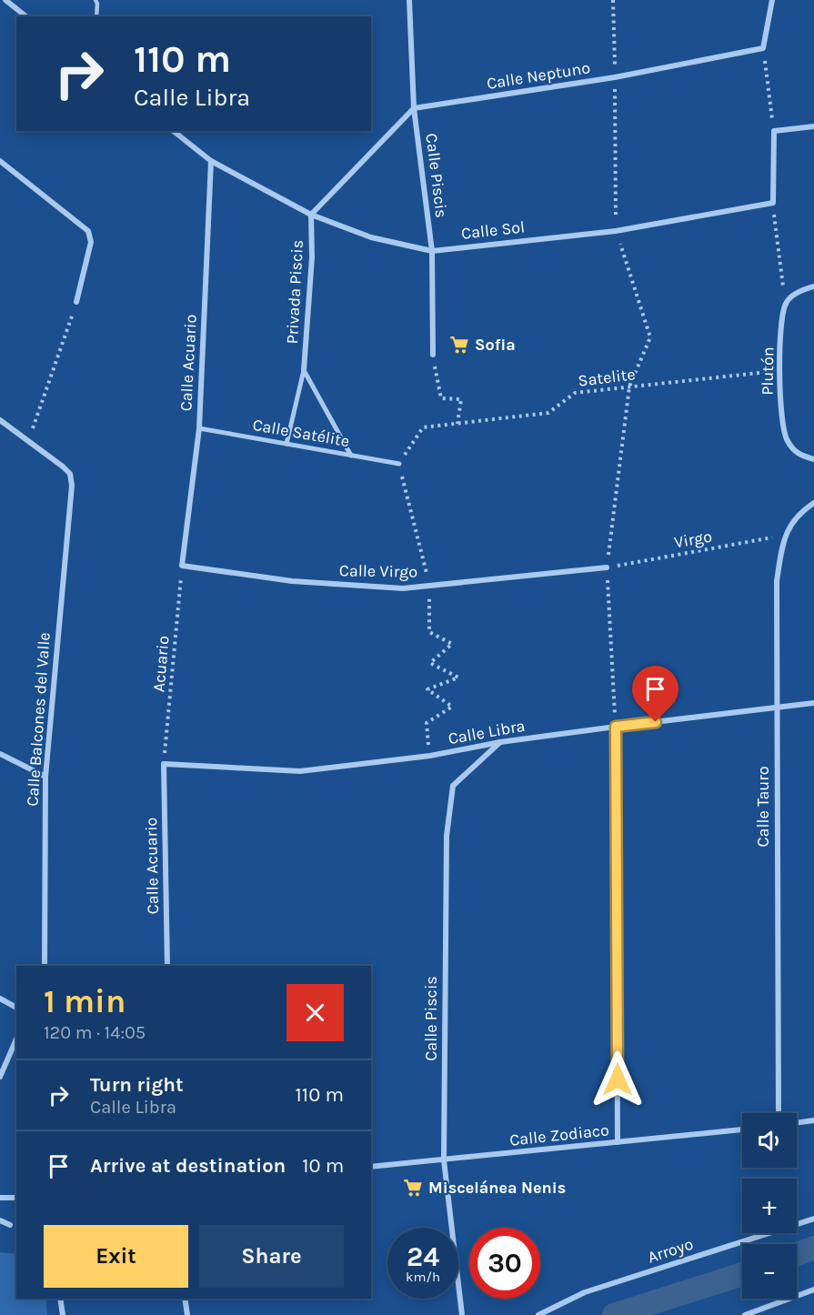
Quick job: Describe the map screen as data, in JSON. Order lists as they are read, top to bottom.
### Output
{
  "streets": {
    "street": [
      "Calle Neptuno",
      "Calle Piscis",
      "Calle Sol",
      "Privada Piscis",
      "Calle Acuario",
      "Plutón",
      "Calle Satélite",
      "Calle Virgo",
      "Calle Balcones del Valle",
      "Calle Libra",
      "Calle Tauro",
      "Calle Zodiaco",
      "Arroyo"
    ],
    "path": ["Satelite", "Virgo", "Acuario"]
  },
  "crossings": [
    ["Calle Neptuno", "Calle Piscis"],
    ["Calle Piscis", "Calle Sol"],
    ["Calle Piscis", "Calle Libra"],
    ["Calle Piscis", "Calle Zodiaco"],
    ["Calle Sol", "Privada Piscis"],
    ["Calle Sol", "Calle Acuario"],
    ["Privada Piscis", "Calle Satélite"],
    ["Calle Acuario", "Calle Satélite"],
    ["Calle Acuario", "Calle Virgo"],
    ["Calle Acuario", "Acuario"],
    ["Calle Acuario", "Calle Libra"],
    ["Plutón", "Satelite"],
    ["Satelite", "Calle Satélite"],
    ["Virgo", "Calle Virgo"],
    ["Virgo", "Calle Tauro"],
    ["Calle Virgo", "Acuario"],
    ["Acuario", "Calle Libra"],
    ["Calle Libra", "Calle Tauro"]
  ],
  "places": {
    "supermarket": ["Sofia", "Miscelánea Nenis"]
  },
  "page": {
    "turn": ["110 m", "Calle Libra"],
    "heading": ["1 min", "120 m · 14:05"],
    "list": [
      {
        "name": "Turn right",
        "note": "Calle Libra",
        "value": "110 m"
      },
      {
        "name": "Arrive at destination",
        "value": "10 m"
      }
    ],
    "map_buttons": ["+", "−"],
    "buttons": ["Exit", "Share"],
    "speed": "24 km/h",
    "limit": "30"
  }
}
